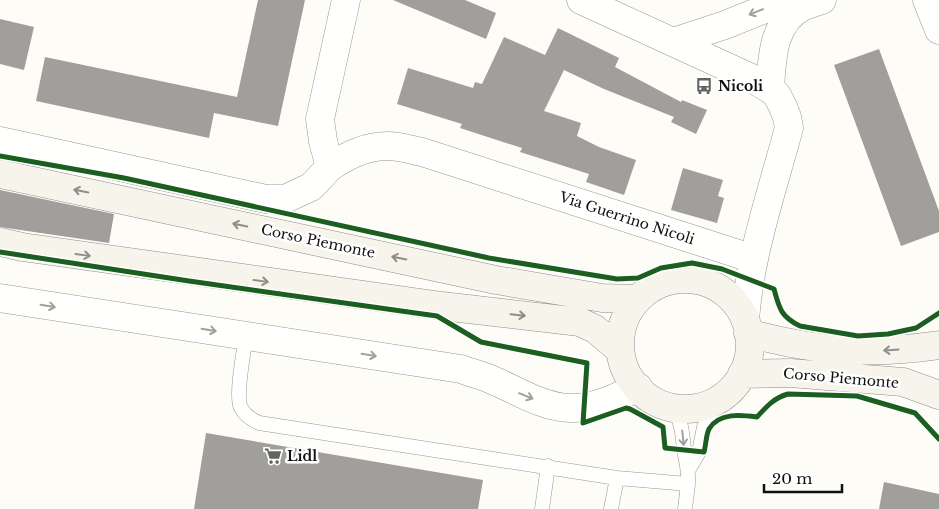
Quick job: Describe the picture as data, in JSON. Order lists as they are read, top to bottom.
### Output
{
  "streets": {
    "main road": ["Corso Piemonte"],
    "street": ["Via Guerrino Nicoli"]
  },
  "places": {
    "bus stop": ["Nicoli"],
    "supermarket": ["Lidl"]
  },
  "scale_bar": "20 m"
}
